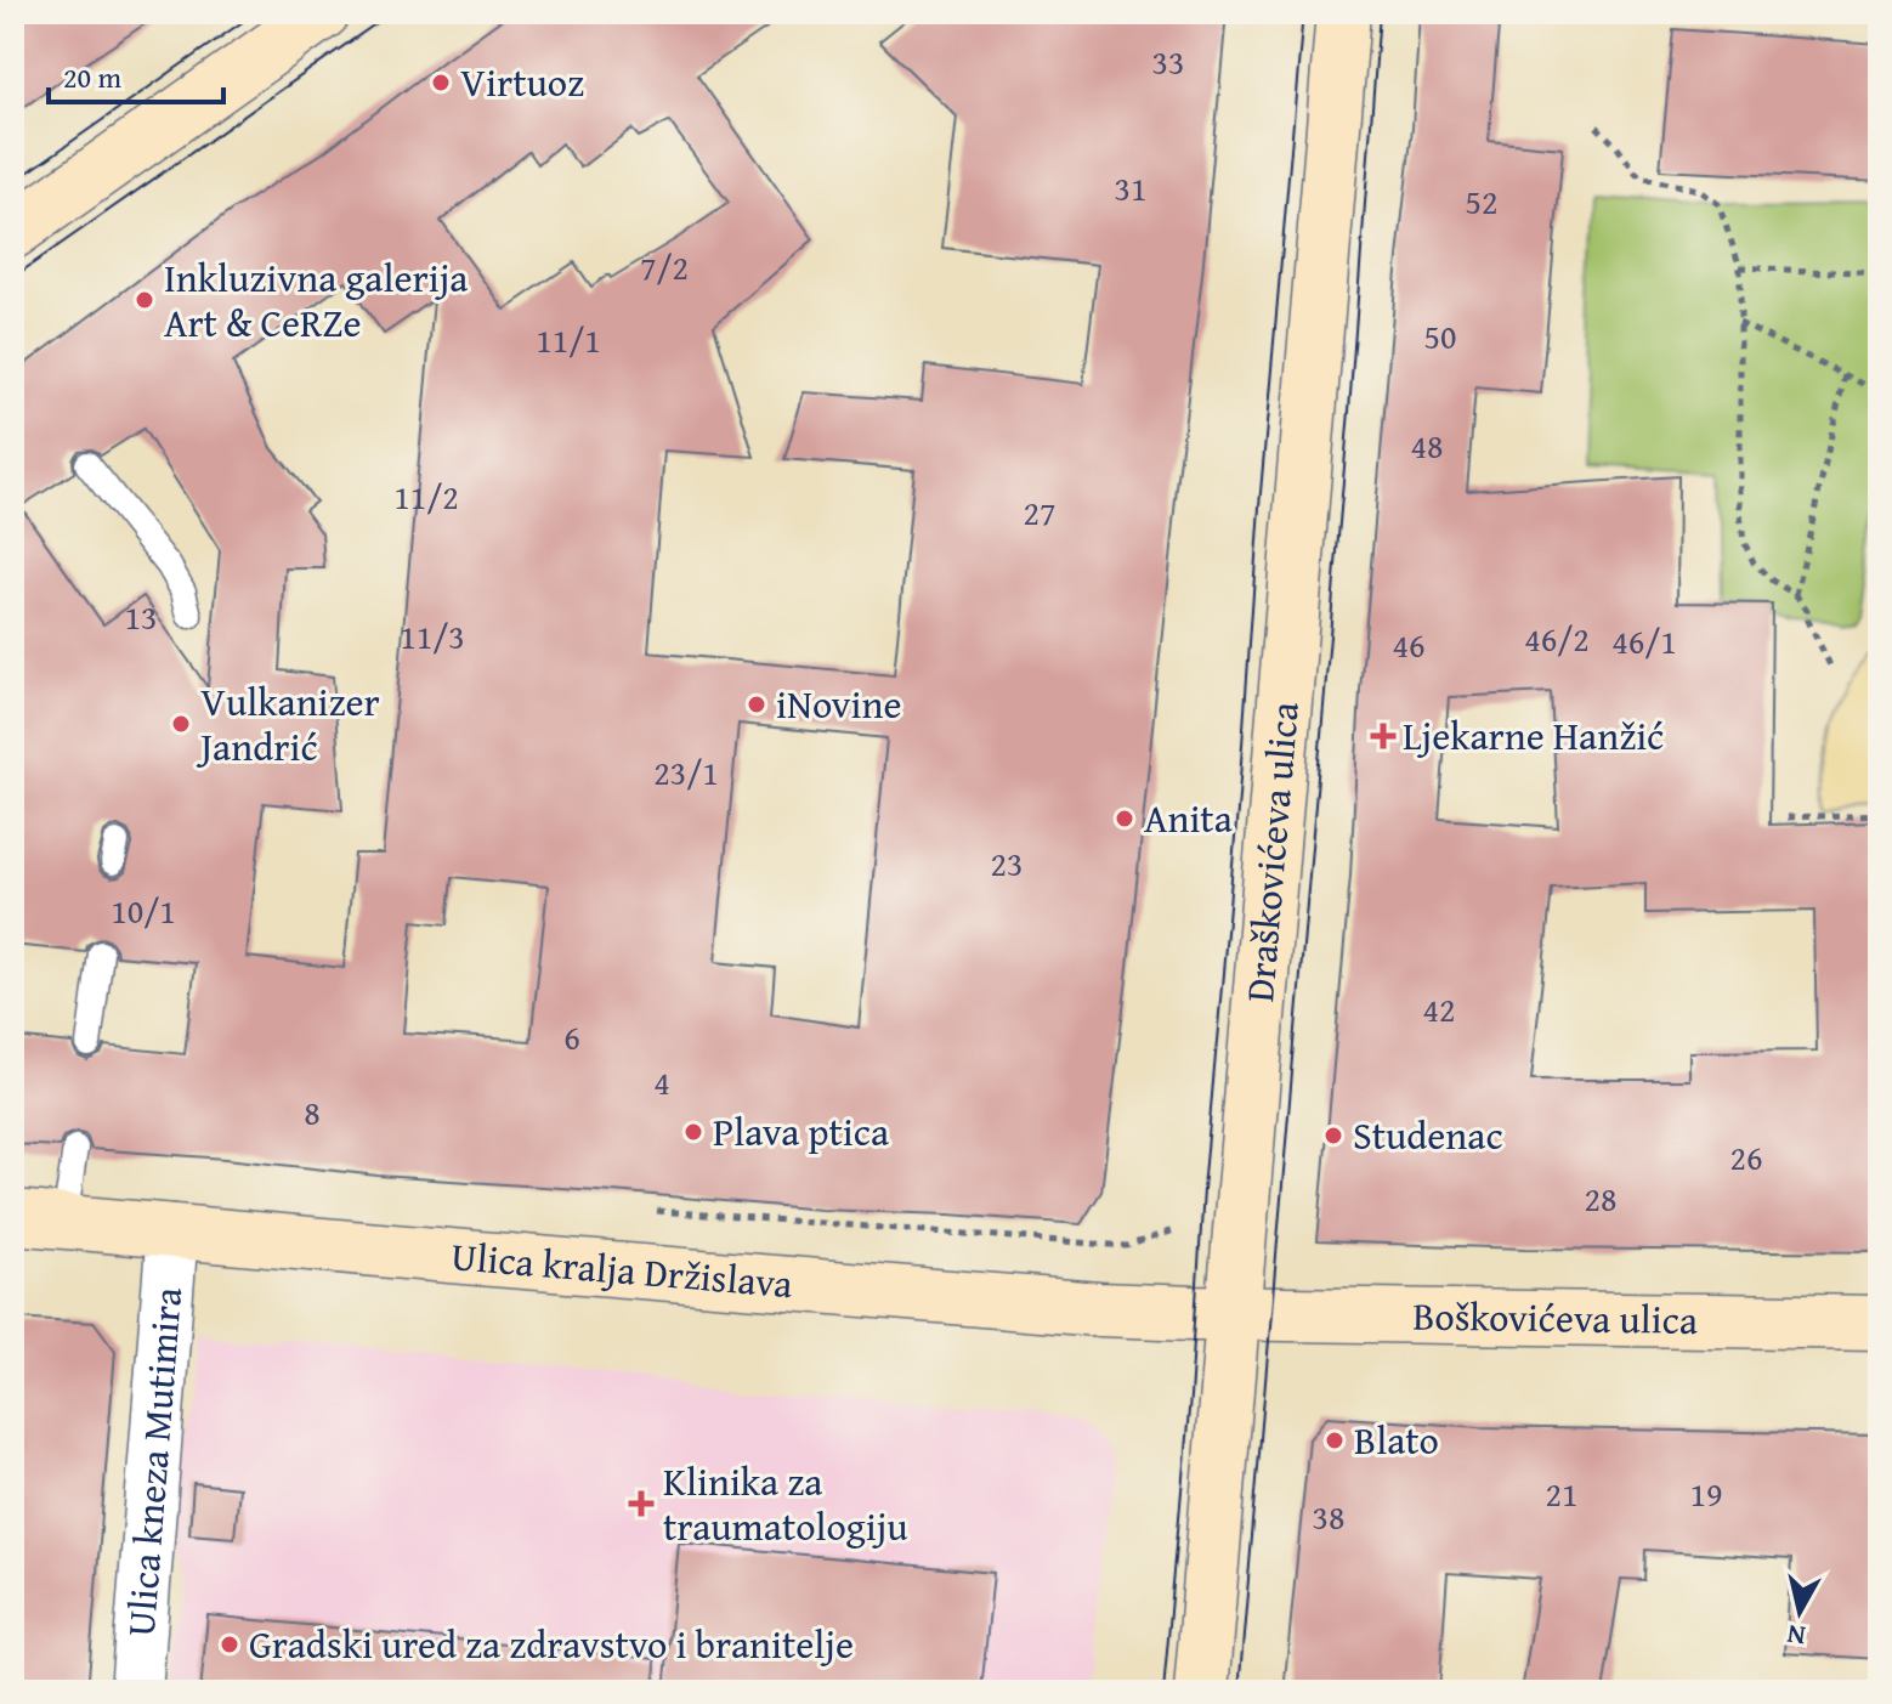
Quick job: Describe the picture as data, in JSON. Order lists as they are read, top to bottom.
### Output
{
  "streets": {
    "main road": ["Draškovićeva ulica", "Ulica kralja Držislava", "Boškovićeva ulica"],
    "street": ["Ulica kneza Mutimira"]
  },
  "crossings": [
    ["Draškovićeva ulica", "Ulica kralja Držislava"],
    ["Draškovićeva ulica", "Boškovićeva ulica"],
    ["Ulica kralja Držislava", "Boškovićeva ulica"],
    ["Ulica kralja Držislava", "Ulica kneza Mutimira"]
  ],
  "places": {
    "other": [
      "Virtuoz",
      "Inkluzivna galerija Art & CeRZe",
      "iNovine",
      "Vulkanizer Jandrić",
      "Anita",
      "Plava ptica",
      "Studenac",
      "Blato",
      "Gradski ured za zdravstvo i branitelje"
    ],
    "health": ["Ljekarne Hanžić", "Klinika za traumatologiju"]
  },
  "house_numbers": [
    "33",
    "31",
    "52",
    "7/2",
    "50",
    "11/1",
    "48",
    "11/2",
    "27",
    "13",
    "11/3",
    "46/2",
    "46/1",
    "46",
    "23/1",
    "23",
    "10/1",
    "42",
    "6",
    "4",
    "8",
    "26",
    "28",
    "21",
    "19",
    "38"
  ],
  "scale_bar": "20 m",
  "north": "bottom"
}
